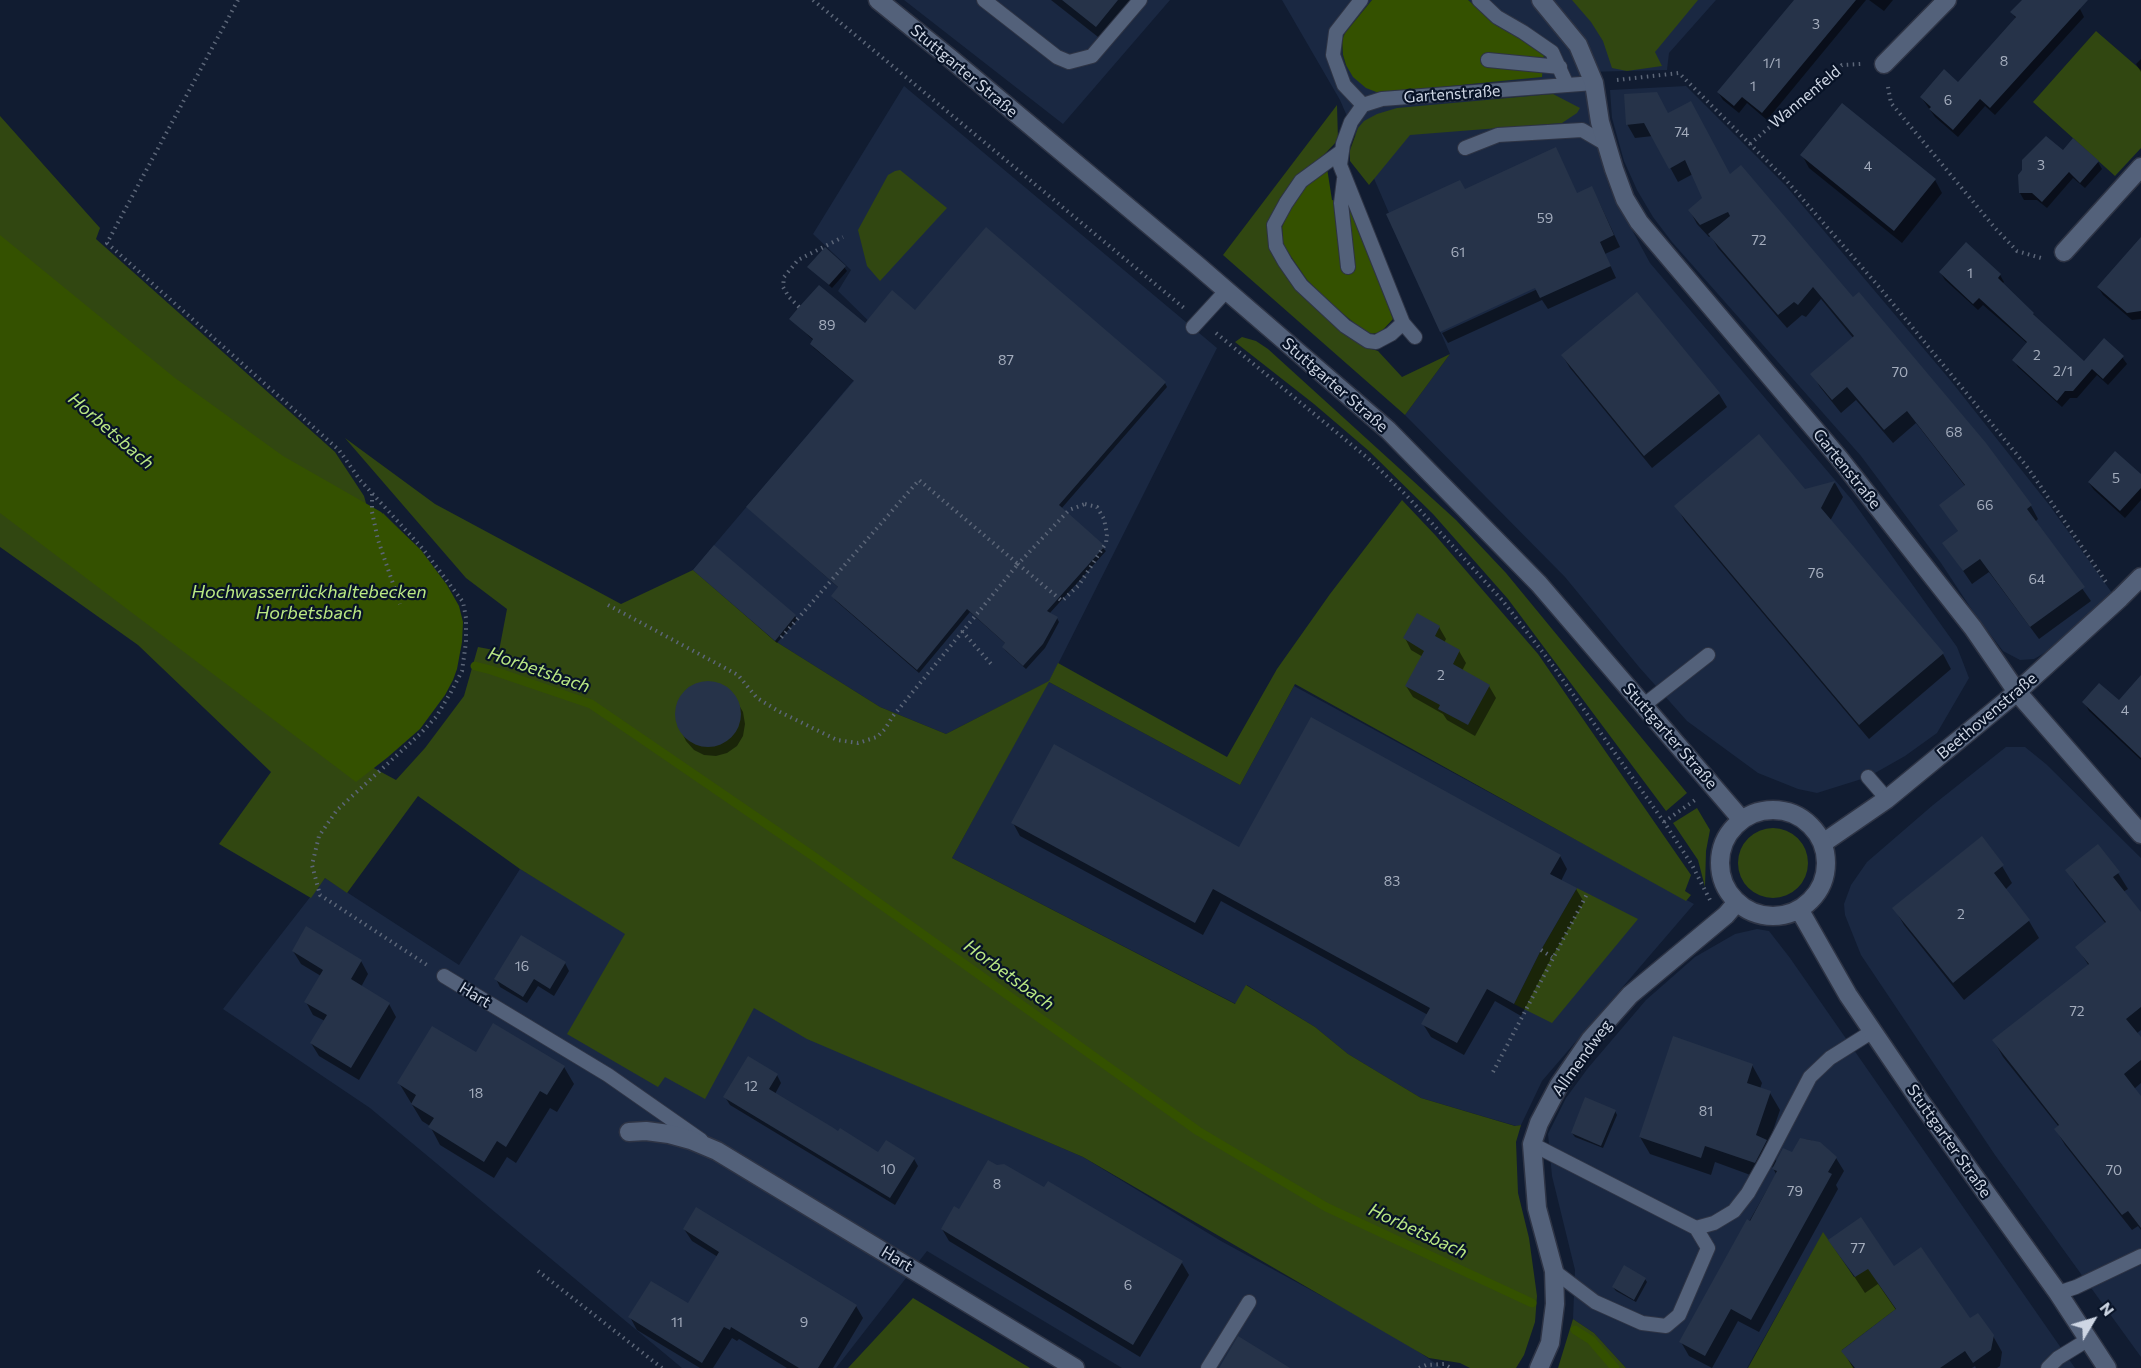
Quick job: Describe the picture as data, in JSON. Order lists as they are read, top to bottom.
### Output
{
  "streets": {
    "street": [
      "Stuttgarter Straße",
      "Gartenstraße",
      "Beethovenstraße",
      "Hart",
      "Allmendweg"
    ],
    "path": ["Wannenfeld"]
  },
  "crossings": [
    ["Stuttgarter Straße", "Beethovenstraße"],
    ["Stuttgarter Straße", "Allmendweg"],
    ["Gartenstraße", "Beethovenstraße"],
    ["Beethovenstraße", "Allmendweg"]
  ],
  "water": ["Horbetsbach", "Hochwasserrückhaltebecken Horbetsbach"],
  "house_numbers": [
    "3",
    "8",
    "1/1",
    "1",
    "6",
    "74",
    "3",
    "4",
    "59",
    "72",
    "61",
    "1",
    "89",
    "2",
    "87",
    "2/1",
    "70",
    "68",
    "5",
    "66",
    "76",
    "64",
    "2",
    "4",
    "83",
    "2",
    "16",
    "72",
    "12",
    "18",
    "81",
    "10",
    "70",
    "8",
    "79",
    "77",
    "6",
    "11",
    "9"
  ],
  "north": "top right"
}
